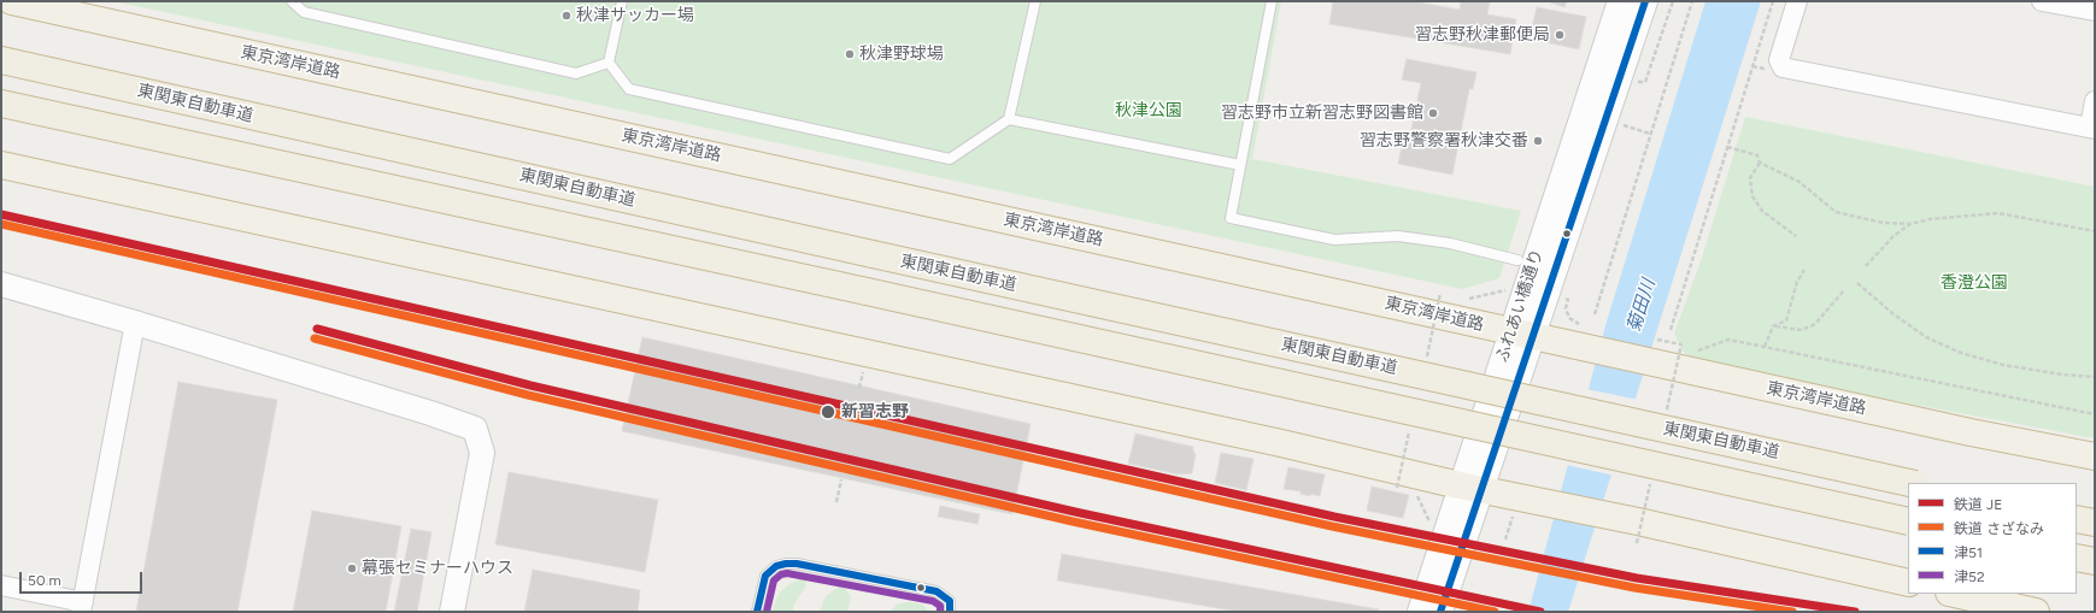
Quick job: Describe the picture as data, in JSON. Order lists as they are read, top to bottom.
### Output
{
  "streets": {
    "highway": ["東京湾岸道路", "東関東自動車道"],
    "street": ["ふれあい橋通り"]
  },
  "crossings": [
    ["東京湾岸道路", "ふれあい橋通り"]
  ],
  "water": ["菊田川"],
  "parks": ["秋津公園", "香澄公園"],
  "places": [
    "秋津サッカー場",
    "習志野秋津郵便局",
    "秋津野球場",
    "習志野市立新習志野図書館",
    "習志野警察署秋津交番",
    "新習志野",
    "幕張セミナーハウス"
  ],
  "lines": [
    "transit line 津51",
    "rail line JE",
    "rail line さざなみ",
    "transit line 津52"
  ],
  "legend": [
    "鉄道 JE",
    "鉄道 さざなみ",
    "津51",
    "津52"
  ],
  "scale_bar": "50 m"
}
